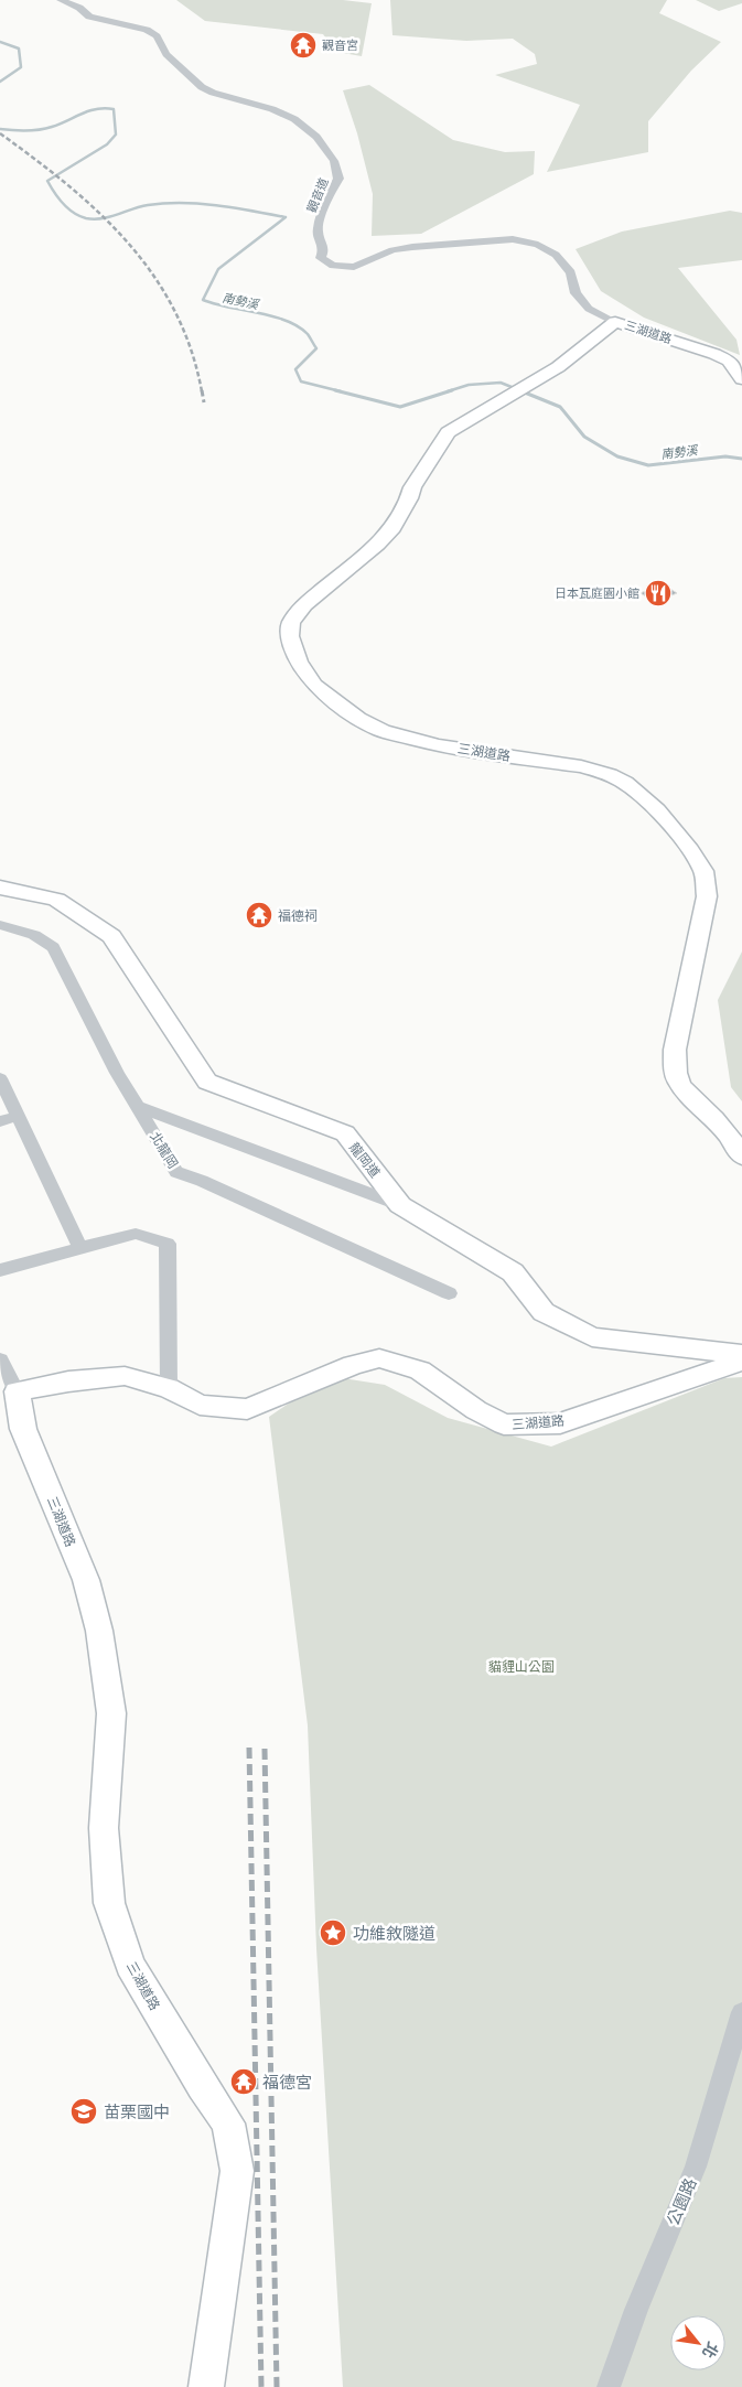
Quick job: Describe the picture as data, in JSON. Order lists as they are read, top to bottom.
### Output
{
  "streets": {
    "street": [
      "觀音道",
      "三湖道路",
      "北龍岡",
      "龍岡道",
      "公園路"
    ]
  },
  "crossings": [
    ["觀音道", "三湖道路"]
  ],
  "water": ["南勢溪"],
  "parks": ["貓貍山公園"],
  "places": {
    "temple": ["觀音宮", "福德祠", "福德宮"],
    "restaurant": ["日本瓦庭園小館"],
    "place": ["功維敘隧道"],
    "school or university": ["苗栗國中"]
  },
  "north": "bottom right"
}
